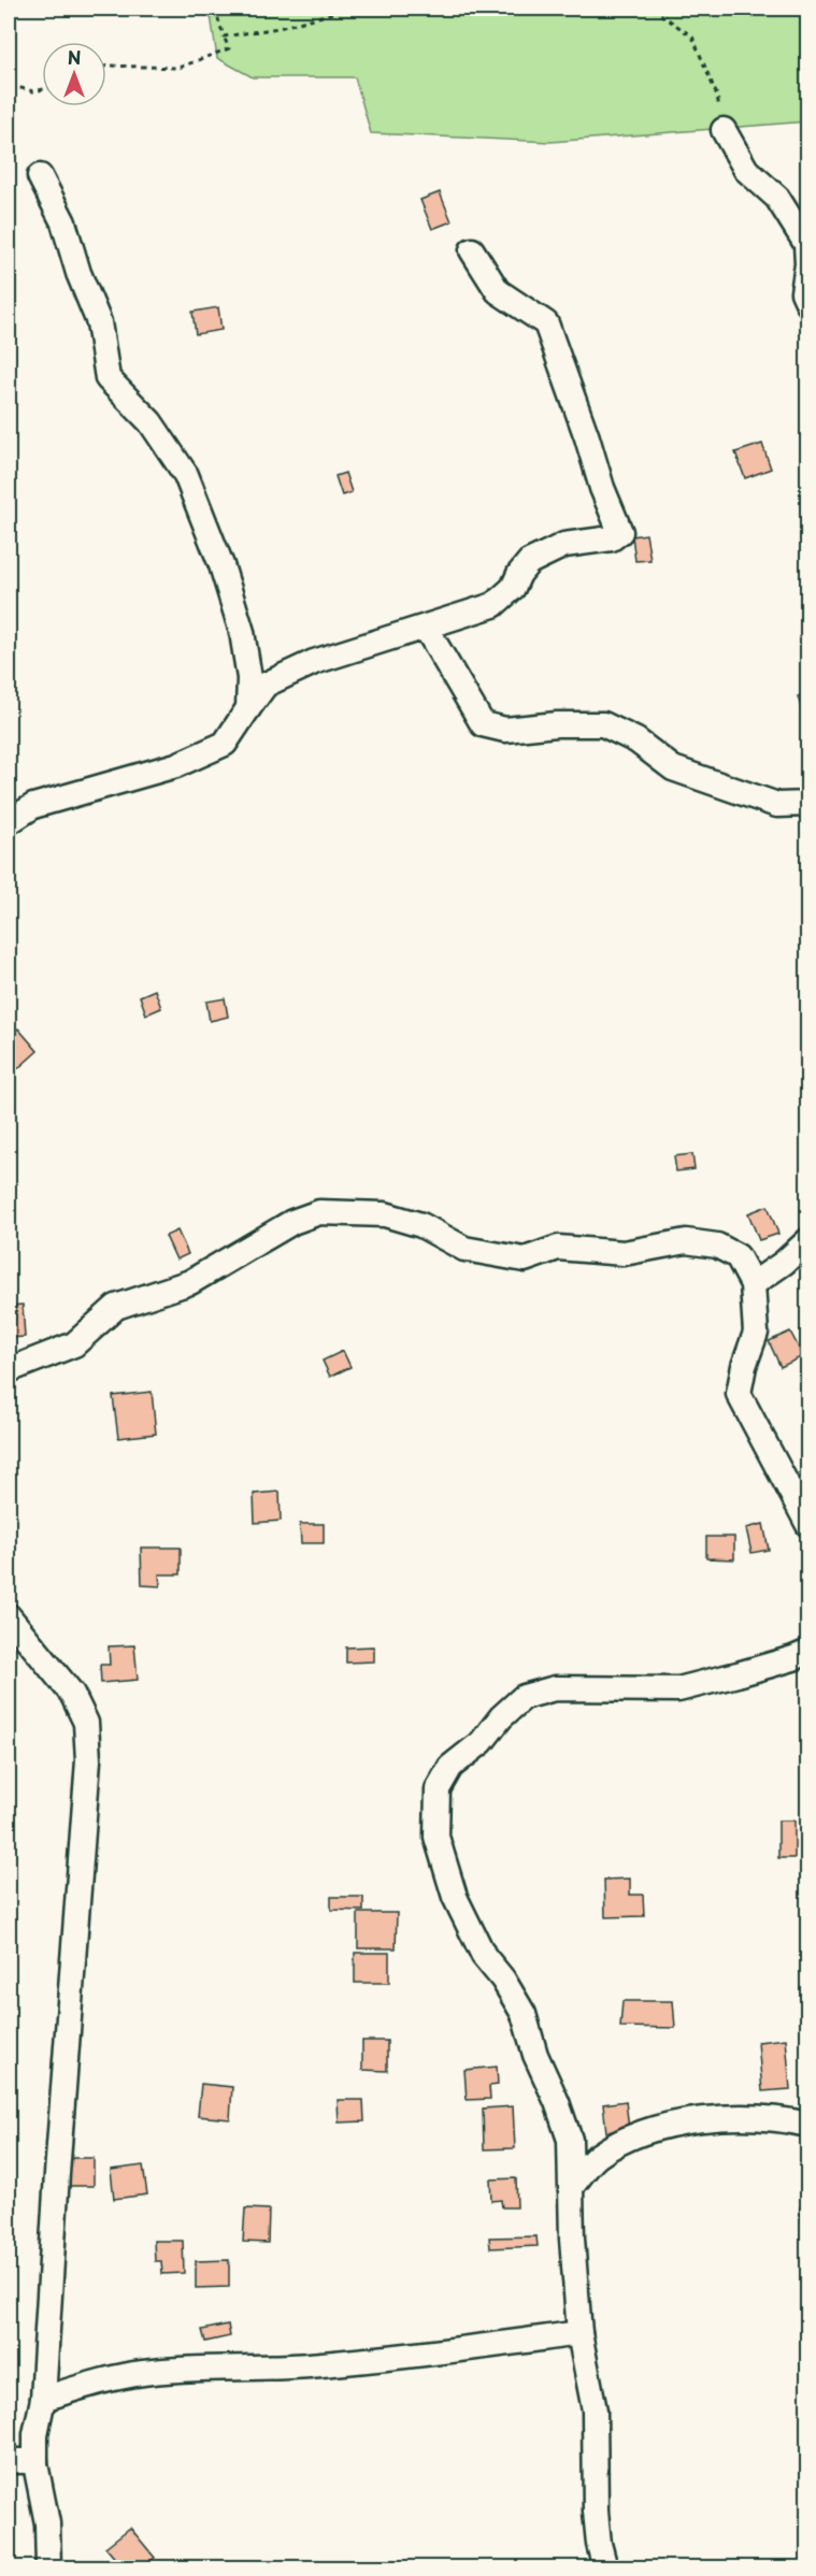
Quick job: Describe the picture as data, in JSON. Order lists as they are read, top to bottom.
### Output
{
  "north": "top"
}
